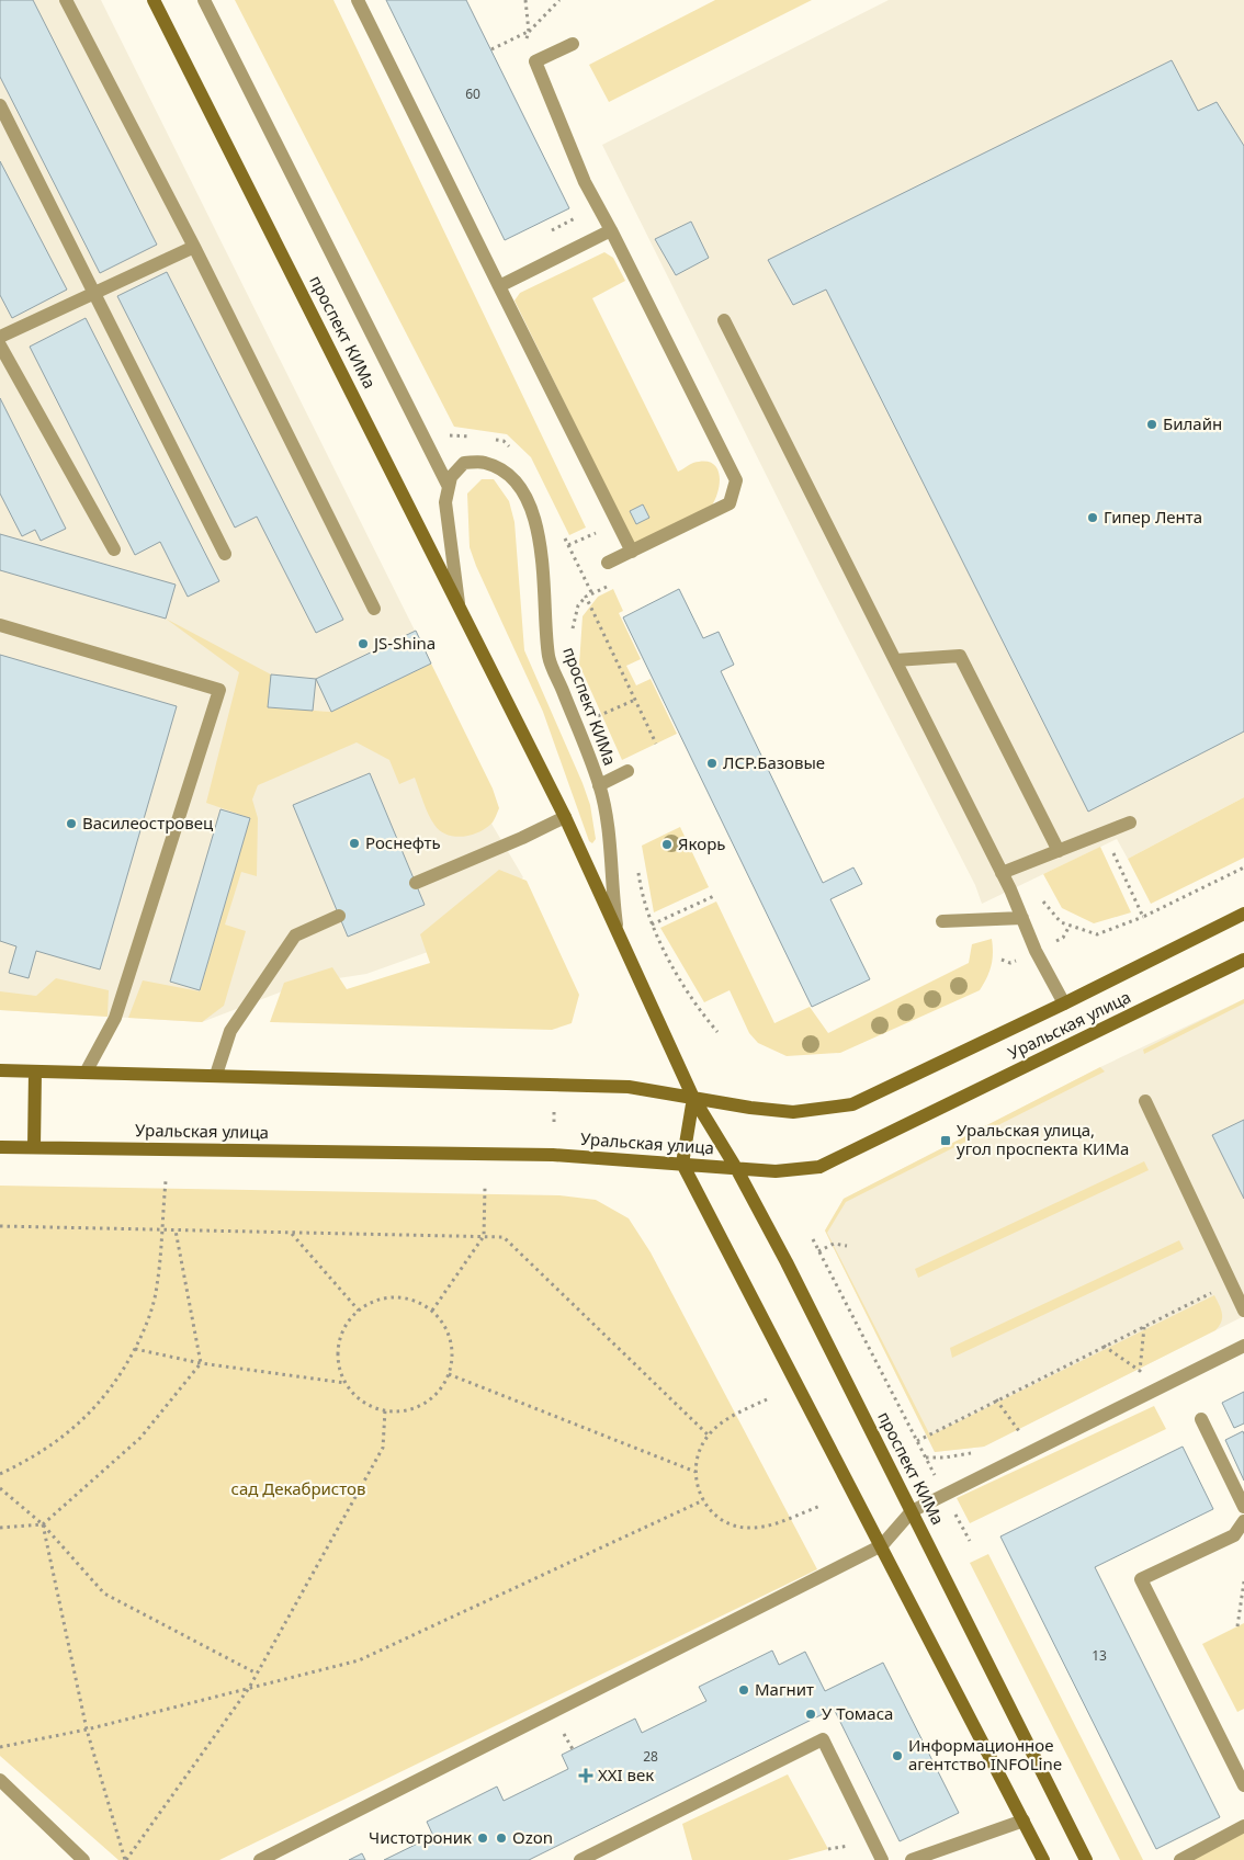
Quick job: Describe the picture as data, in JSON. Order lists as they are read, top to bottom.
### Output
{
  "streets": {
    "main road": ["проспект КИМа", "Уральская улица"]
  },
  "crossings": [
    ["проспект КИМа", "Уральская улица"]
  ],
  "parks": ["сад Декабристов"],
  "places": {
    "other": [
      "Билайн",
      "Гипер Лента",
      "JS-Shina",
      "ЛСР.Базовые",
      "Василеостровец",
      "Роснефть",
      "Якорь",
      "Магнит",
      "У Томаса",
      "Информационное агентство INFOLine",
      "Чистотроник",
      "Ozon"
    ],
    "transit": ["Уральская улица, угол проспекта КИМа"],
    "health": ["XXI век"]
  },
  "house_numbers": ["60", "13", "28"]
}
